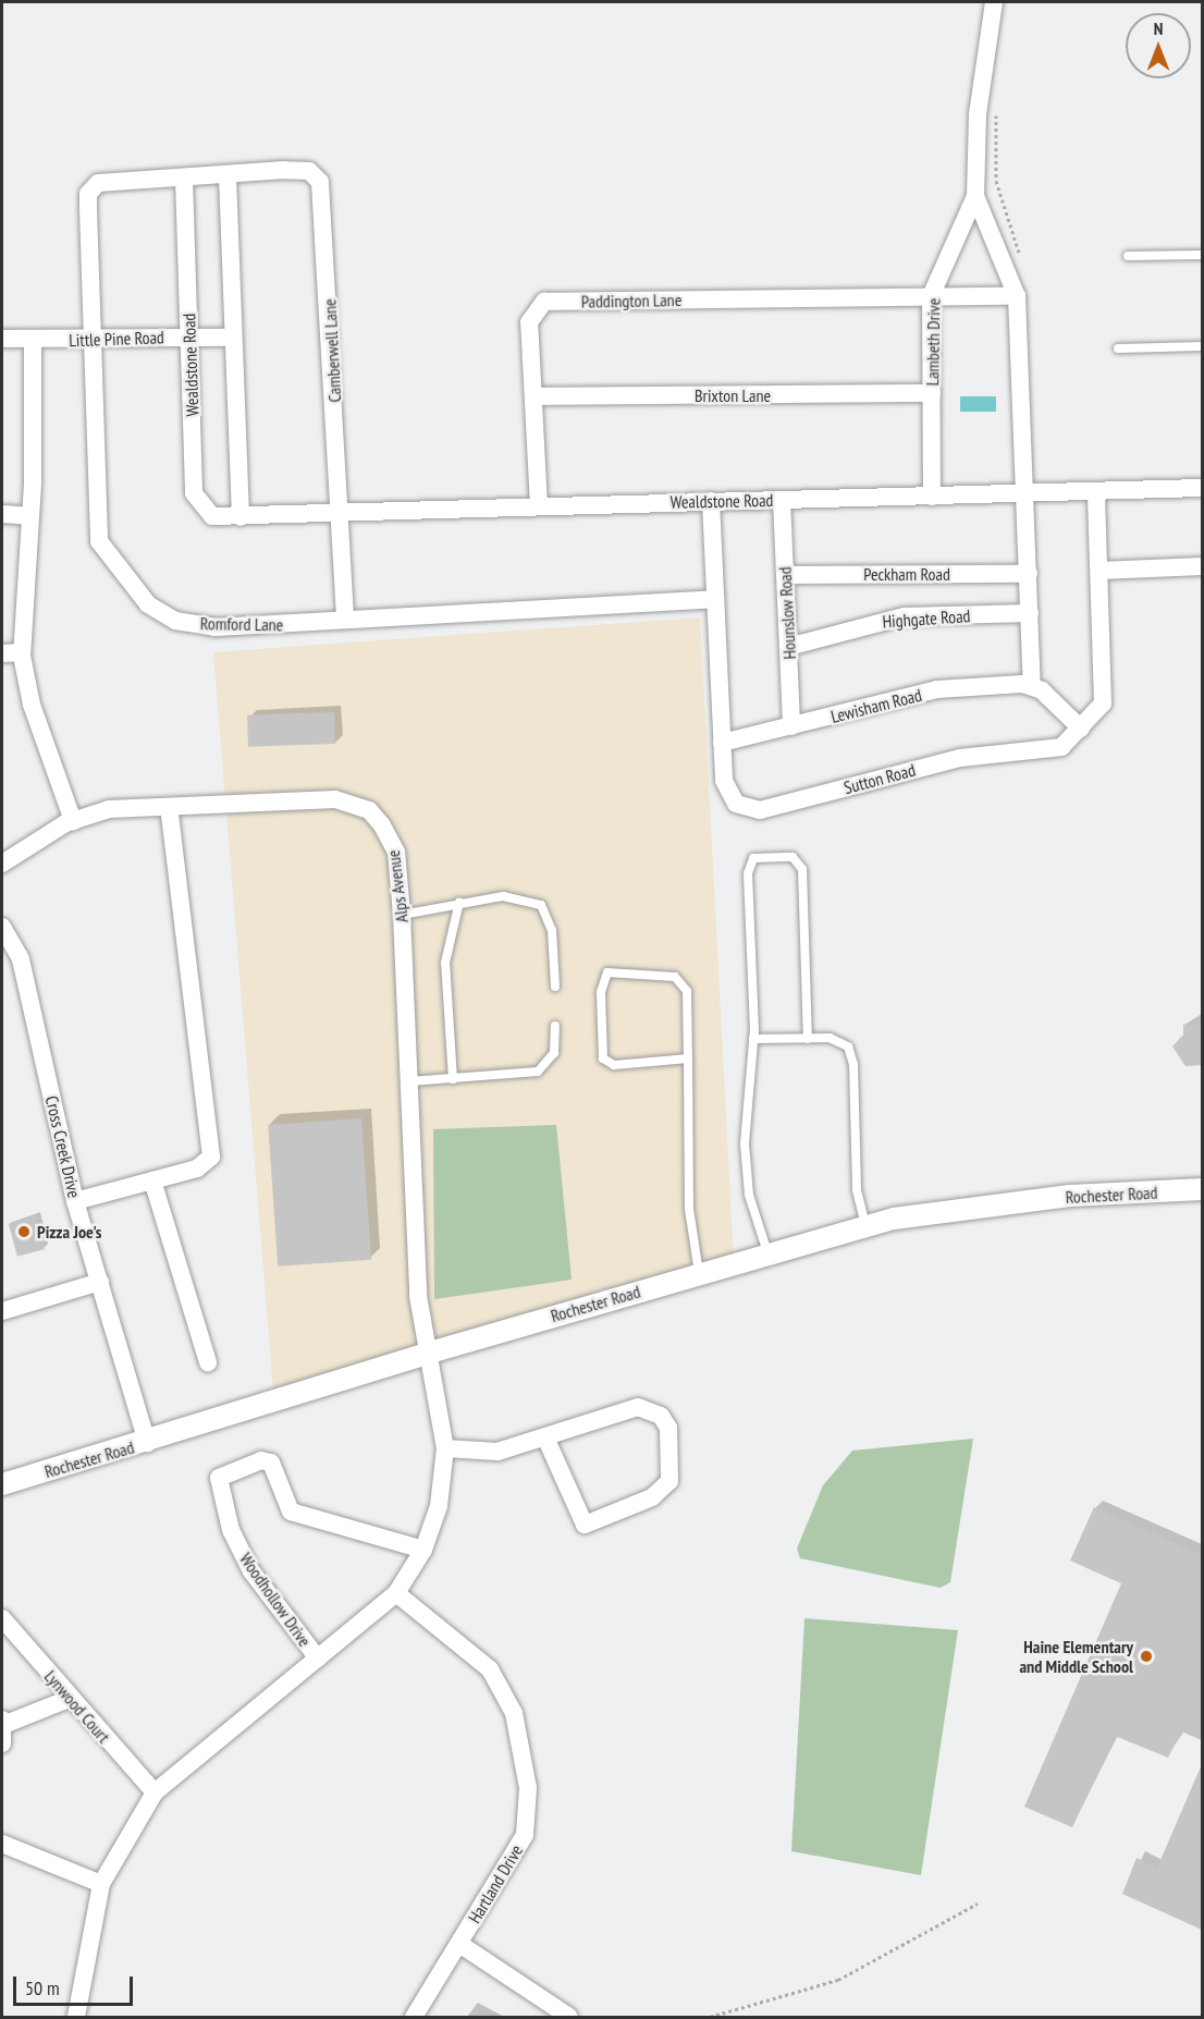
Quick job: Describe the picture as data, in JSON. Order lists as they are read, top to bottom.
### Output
{
  "streets": {
    "street": [
      "Paddington Lane",
      "Little Pine Road",
      "Lambeth Drive",
      "Camberwell Lane",
      "Wealdstone Road",
      "Brixton Lane",
      "Peckham Road",
      "Hounslow Road",
      "Highgate Road",
      "Romford Lane",
      "Lewisham Road",
      "Sutton Road",
      "Alps Avenue",
      "Cross Creek Drive",
      "Rochester Road",
      "Woodhollow Drive",
      "Lynwood Court",
      "Hartland Drive"
    ]
  },
  "crossings": [
    ["Paddington Lane", "Lambeth Drive"],
    ["Paddington Lane", "Wealdstone Road"],
    ["Paddington Lane", "Brixton Lane"],
    ["Little Pine Road", "Wealdstone Road"],
    ["Little Pine Road", "Romford Lane"],
    ["Lambeth Drive", "Wealdstone Road"],
    ["Lambeth Drive", "Brixton Lane"],
    ["Camberwell Lane", "Wealdstone Road"],
    ["Camberwell Lane", "Romford Lane"],
    ["Wealdstone Road", "Hounslow Road"],
    ["Wealdstone Road", "Romford Lane"],
    ["Wealdstone Road", "Sutton Road"],
    ["Peckham Road", "Hounslow Road"],
    ["Hounslow Road", "Highgate Road"],
    ["Hounslow Road", "Lewisham Road"],
    ["Romford Lane", "Sutton Road"],
    ["Lewisham Road", "Sutton Road"],
    ["Alps Avenue", "Rochester Road"],
    ["Alps Avenue", "Woodhollow Drive"],
    ["Cross Creek Drive", "Rochester Road"],
    ["Rochester Road", "Woodhollow Drive"],
    ["Woodhollow Drive", "Lynwood Court"],
    ["Woodhollow Drive", "Hartland Drive"]
  ],
  "places": ["Pizza Joe's", "Haine Elementary and Middle School"],
  "scale_bar": "50 m",
  "north": "top"
}
